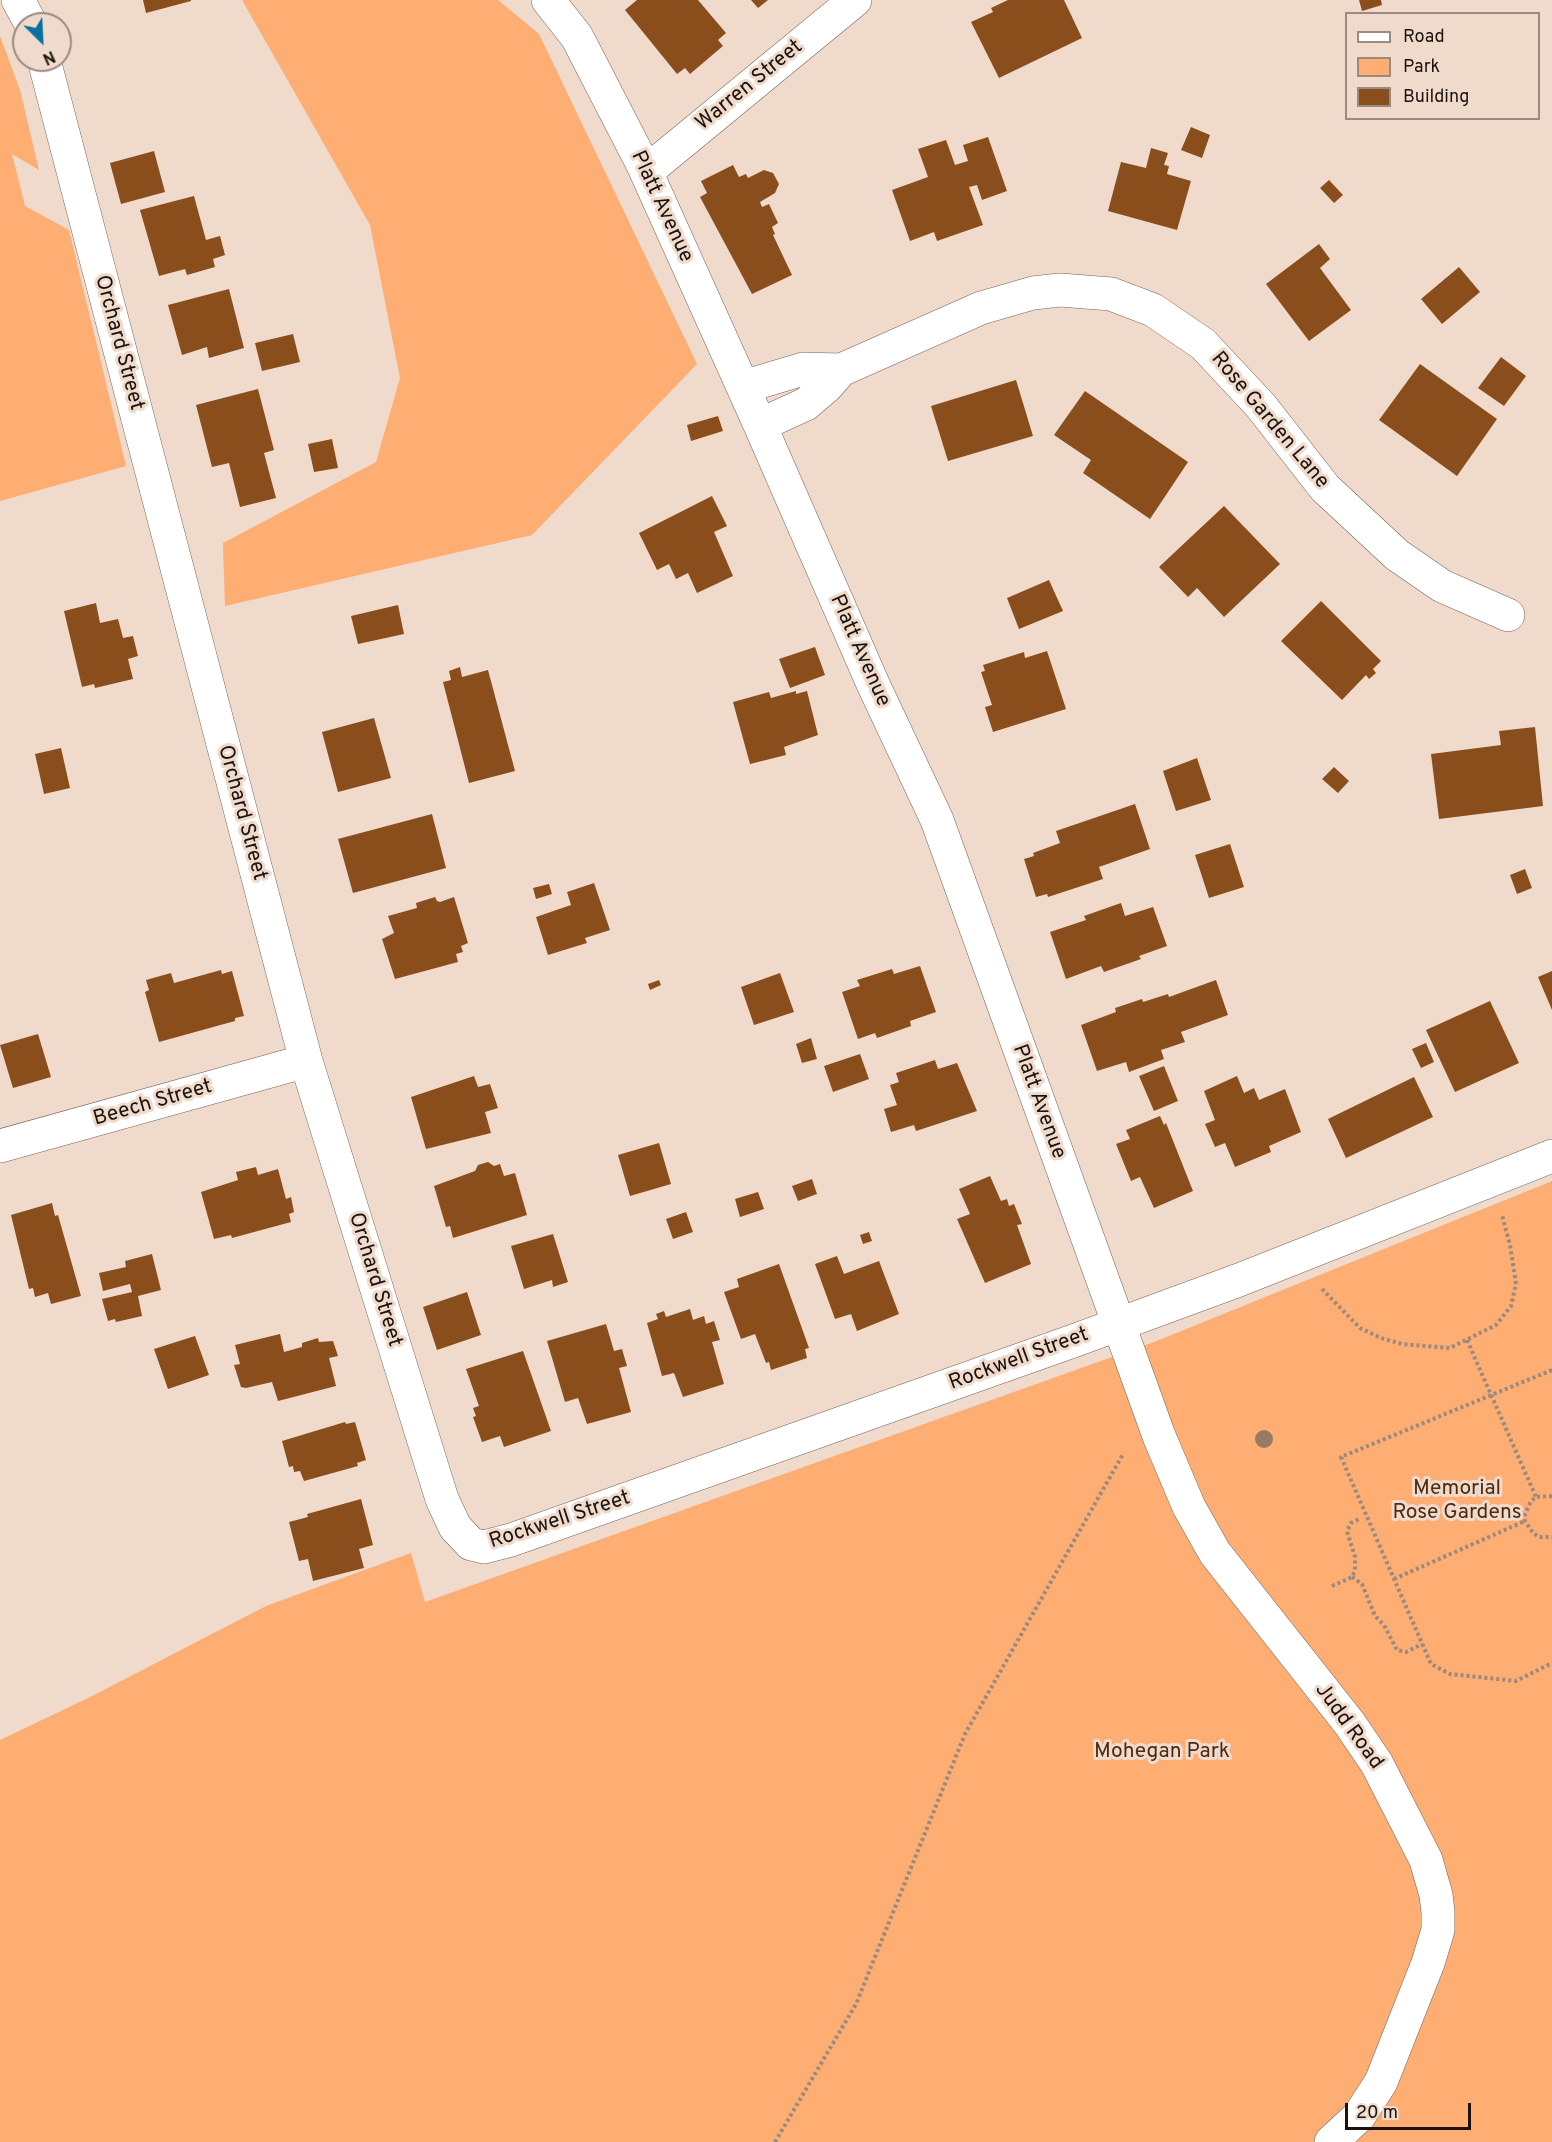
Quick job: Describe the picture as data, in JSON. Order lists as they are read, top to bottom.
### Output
{
  "streets": {
    "street": [
      "Warren Street",
      "Platt Avenue",
      "Orchard Street",
      "Rose Garden Lane",
      "Beech Street",
      "Rockwell Street",
      "Judd Road"
    ]
  },
  "crossings": [
    ["Warren Street", "Platt Avenue"],
    ["Platt Avenue", "Rose Garden Lane"],
    ["Platt Avenue", "Rockwell Street"],
    ["Platt Avenue", "Judd Road"],
    ["Orchard Street", "Beech Street"],
    ["Orchard Street", "Rockwell Street"],
    ["Rockwell Street", "Judd Road"]
  ],
  "parks": ["Memorial Rose Gardens", "Mohegan Park"],
  "legend": ["Road", "Park", "Building"],
  "scale_bar": "20 m",
  "north": "bottom right"
}
